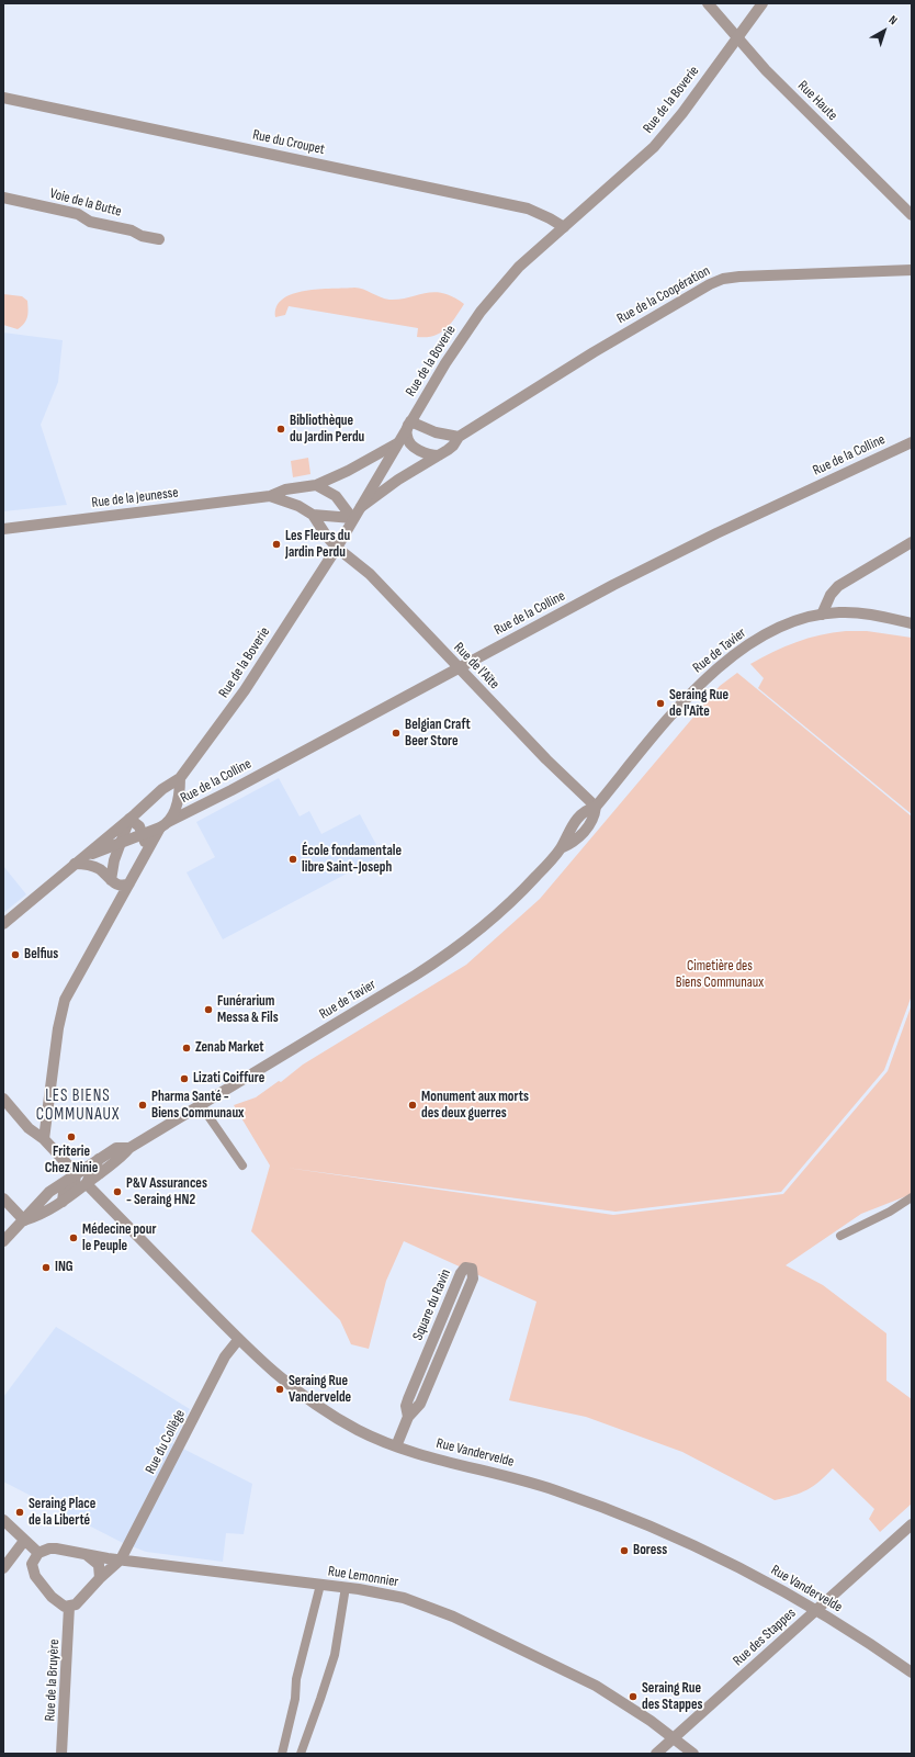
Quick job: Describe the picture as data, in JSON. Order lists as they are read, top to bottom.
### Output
{
  "streets": {
    "street": [
      "Rue de la Boverie",
      "Rue Haute",
      "Rue du Croupet",
      "Voie de la Butte",
      "Rue de la Coopération",
      "Rue de la Colline",
      "Rue de la Jeunesse",
      "Rue de Tavier",
      "Rue de l'Aîte",
      "Square du Ravin",
      "Rue du Collège",
      "Rue Vandervelde",
      "Rue Lemonnier",
      "Rue des Stappes",
      "Rue de la Bruyère"
    ]
  },
  "crossings": [
    ["Rue de la Boverie", "Rue Haute"],
    ["Rue de la Boverie", "Rue du Croupet"],
    ["Rue de la Boverie", "Rue de la Coopération"],
    ["Rue de la Boverie", "Rue de la Jeunesse"],
    ["Rue de la Boverie", "Rue de l'Aîte"],
    ["Rue de la Coopération", "Rue de la Jeunesse"],
    ["Rue de la Colline", "Rue de l'Aîte"],
    ["Rue de la Jeunesse", "Rue de l'Aîte"],
    ["Rue de Tavier", "Rue de l'Aîte"],
    ["Rue de Tavier", "Rue Vandervelde"],
    ["Square du Ravin", "Rue Vandervelde"],
    ["Rue du Collège", "Rue Vandervelde"],
    ["Rue du Collège", "Rue Lemonnier"],
    ["Rue Vandervelde", "Rue des Stappes"],
    ["Rue Lemonnier", "Rue des Stappes"],
    ["Rue Lemonnier", "Rue de la Bruyère"]
  ],
  "districts": ["LES BIENS COMMUNAUX"],
  "parks": ["Cimetière des Biens Communaux"],
  "places": [
    "Bibliothèque du Jardin Perdu",
    "Les Fleurs du Jardin Perdu",
    "Seraing Rue de l'Aîte",
    "Belgian Craft Beer Store",
    "École fondamentale libre Saint-Joseph",
    "Belfius",
    "Funérarium Messa & Fils",
    "Zenab Market",
    "Lizati Coiffure",
    "Pharma Santé - Biens Communaux",
    "Monument aux morts des deux guerres",
    "Friterie Chez Ninie",
    "P&V Assurances - Seraing HN2",
    "Médecine pour le Peuple",
    "ING",
    "Seraing Rue Vandervelde",
    "Seraing Place de la Liberté",
    "Boress",
    "Seraing Rue des Stappes"
  ],
  "north": "top right"
}
